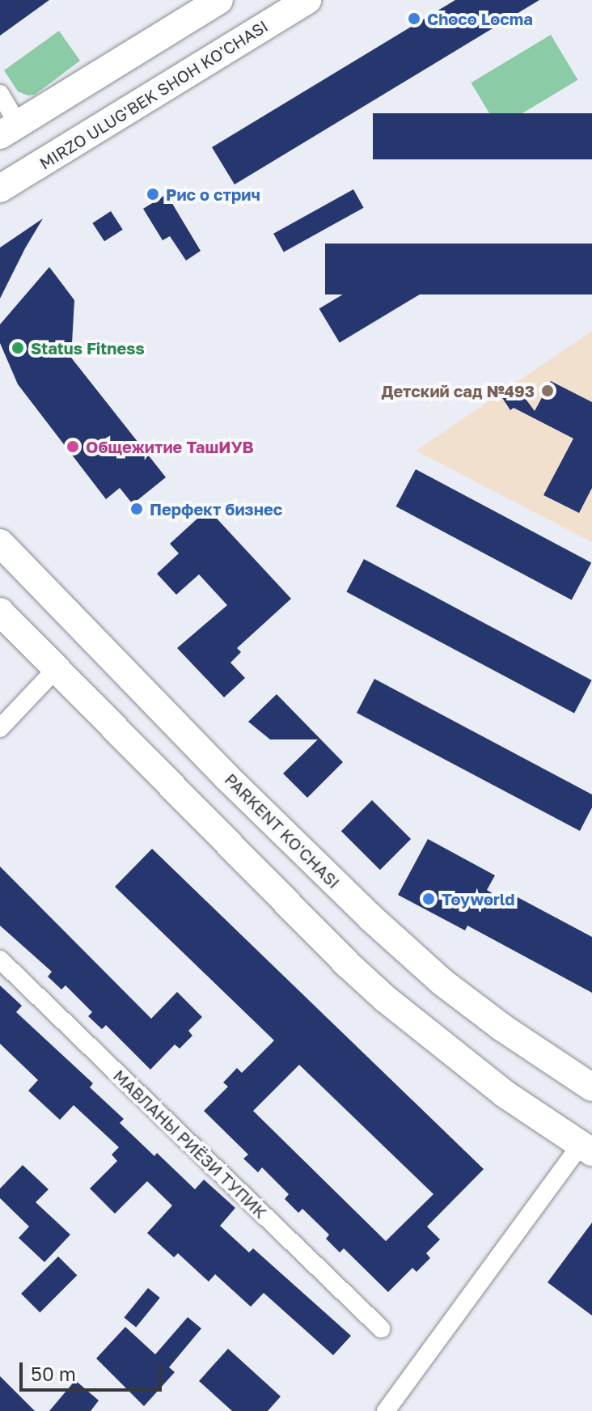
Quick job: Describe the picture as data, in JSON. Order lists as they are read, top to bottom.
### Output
{
  "streets": {
    "main road": ["MIRZO ULUG'BEK SHOH KO'CHASI", "PARKENT KO'CHASI"],
    "street": ["МАВЛАНЫ РИЁЗИ ТУПИК"]
  },
  "places": [
    "Choco Locma",
    "Рис о стрич",
    "Status Fitness",
    "Детский сад №493",
    "Общежитие ТашИУВ",
    "Перфект бизнес",
    "Toyworld"
  ],
  "scale_bar": "50 m"
}
